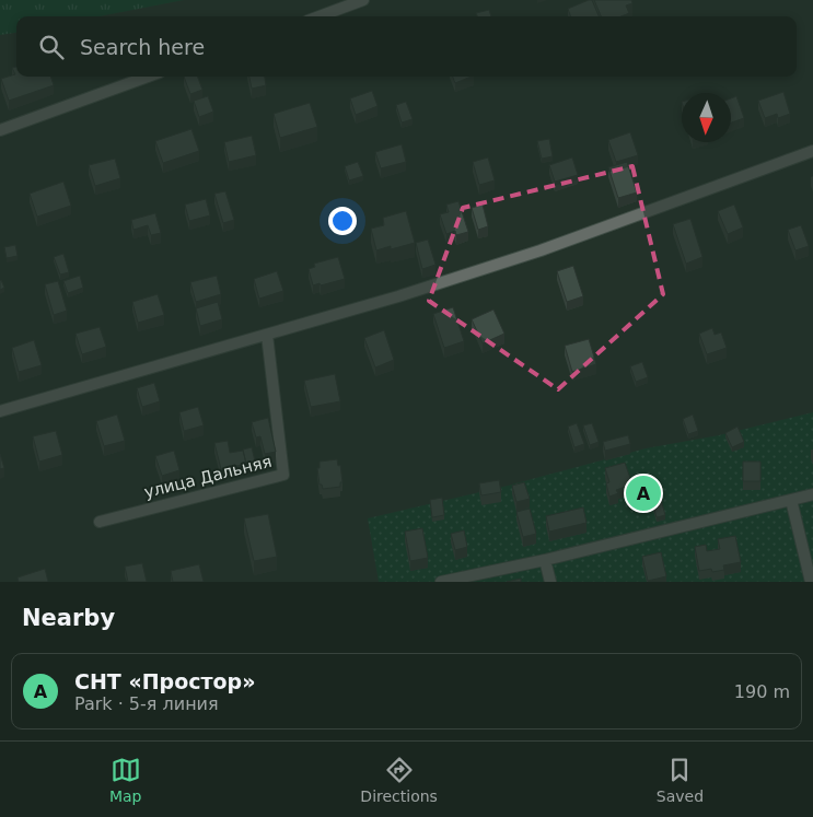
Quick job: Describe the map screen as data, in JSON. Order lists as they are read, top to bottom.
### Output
{
  "streets": {
    "street": ["улица Дальняя"]
  },
  "north": "bottom",
  "page": {
    "search": "Search here",
    "pins": "A",
    "heading": "Nearby",
    "list": [
      {
        "mark": "A",
        "name": "СНТ «Простор»",
        "note": "Park · 5-я линия",
        "value": "190 m"
      }
    ],
    "nav": ["Map", "Directions", "Saved"]
  }
}
